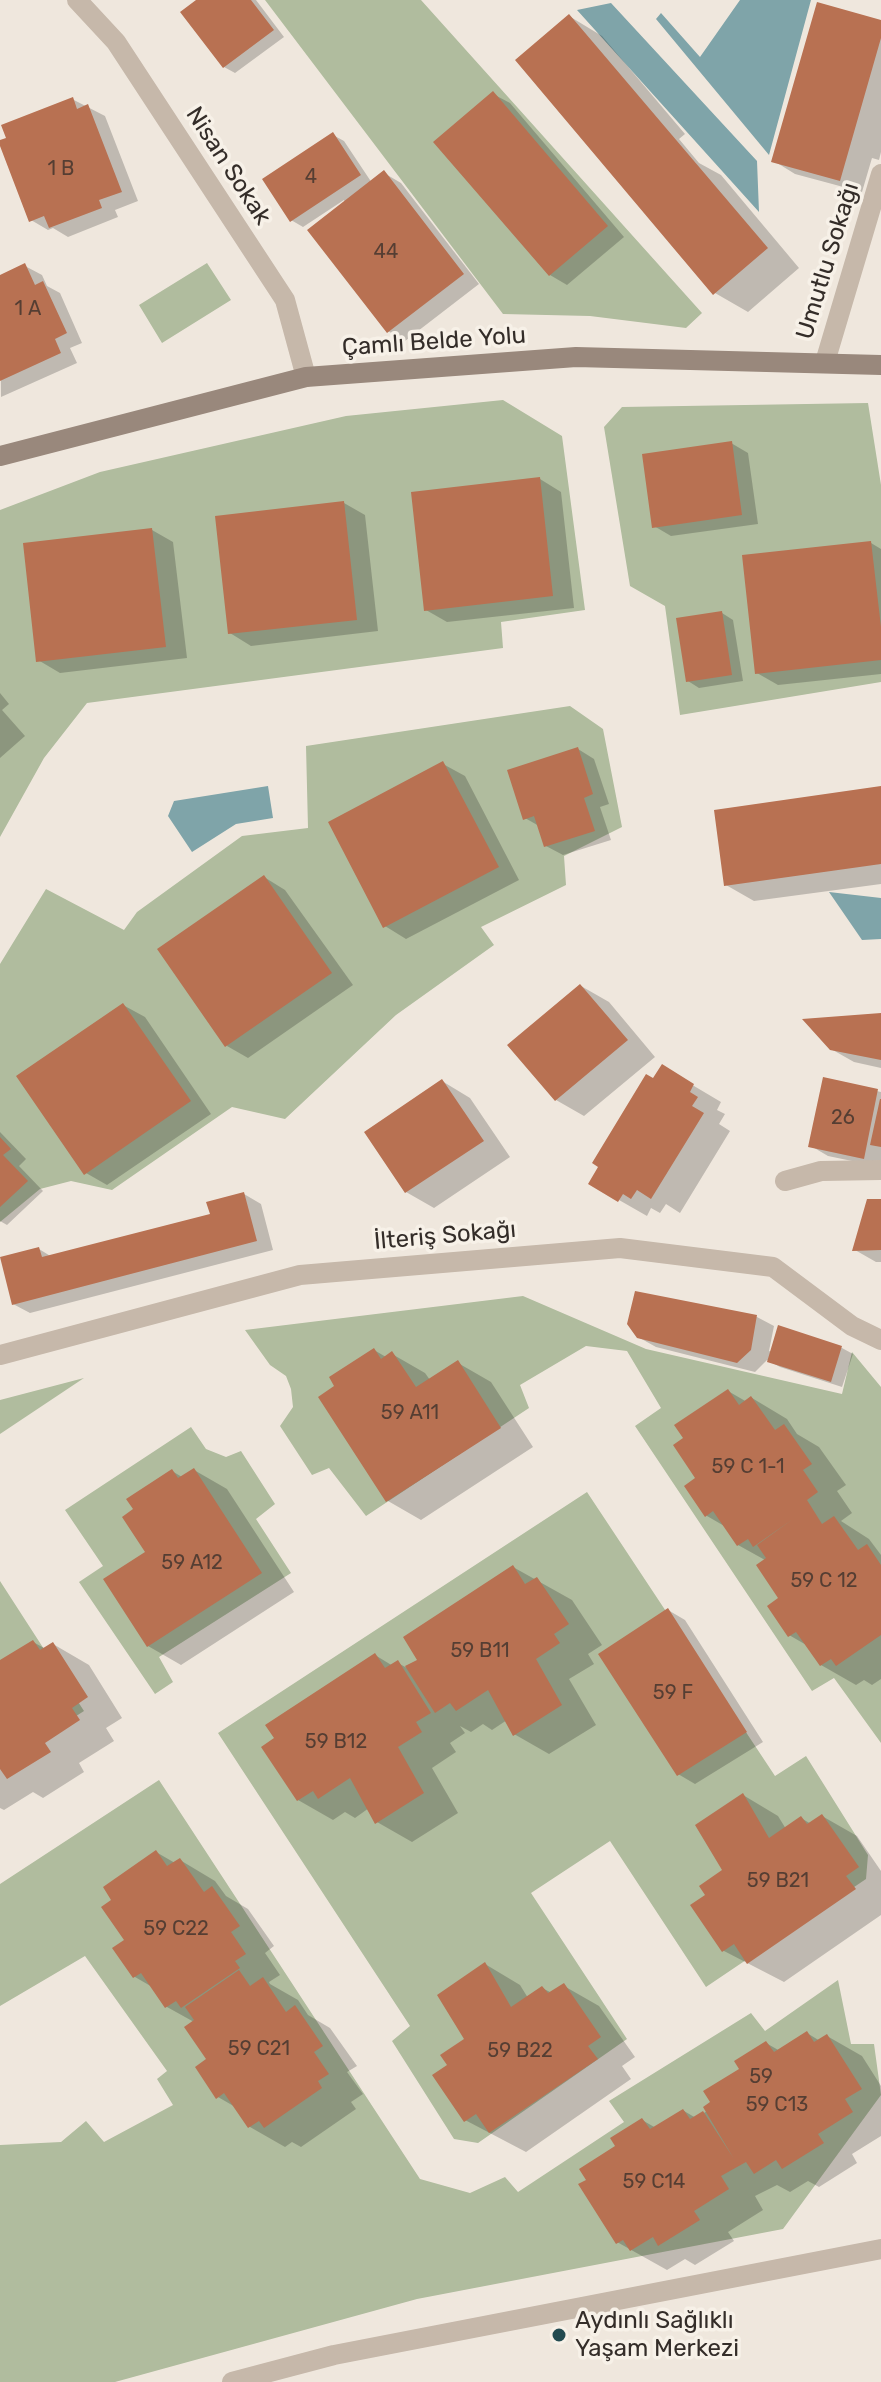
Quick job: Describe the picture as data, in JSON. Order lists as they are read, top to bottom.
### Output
{
  "streets": {
    "street": [
      "Nisan Sokak",
      "Umutlu Sokağı",
      "Çamlı Belde Yolu",
      "İlteriş Sokağı"
    ]
  },
  "crossings": [
    ["Nisan Sokak", "Çamlı Belde Yolu"],
    ["Umutlu Sokağı", "Çamlı Belde Yolu"]
  ],
  "places": ["Aydınlı Sağlıklı Yaşam Merkezi"],
  "house_numbers": [
    "1 B",
    "4",
    "44",
    "1 A",
    "26",
    "59 A11",
    "59 C 1-1",
    "59 A12",
    "59 C 12",
    "59 B11",
    "59 F",
    "59 B12",
    "59 B21",
    "59 C22",
    "59 C21",
    "59 B22",
    "59",
    "59 C13",
    "59 C14"
  ]
}
